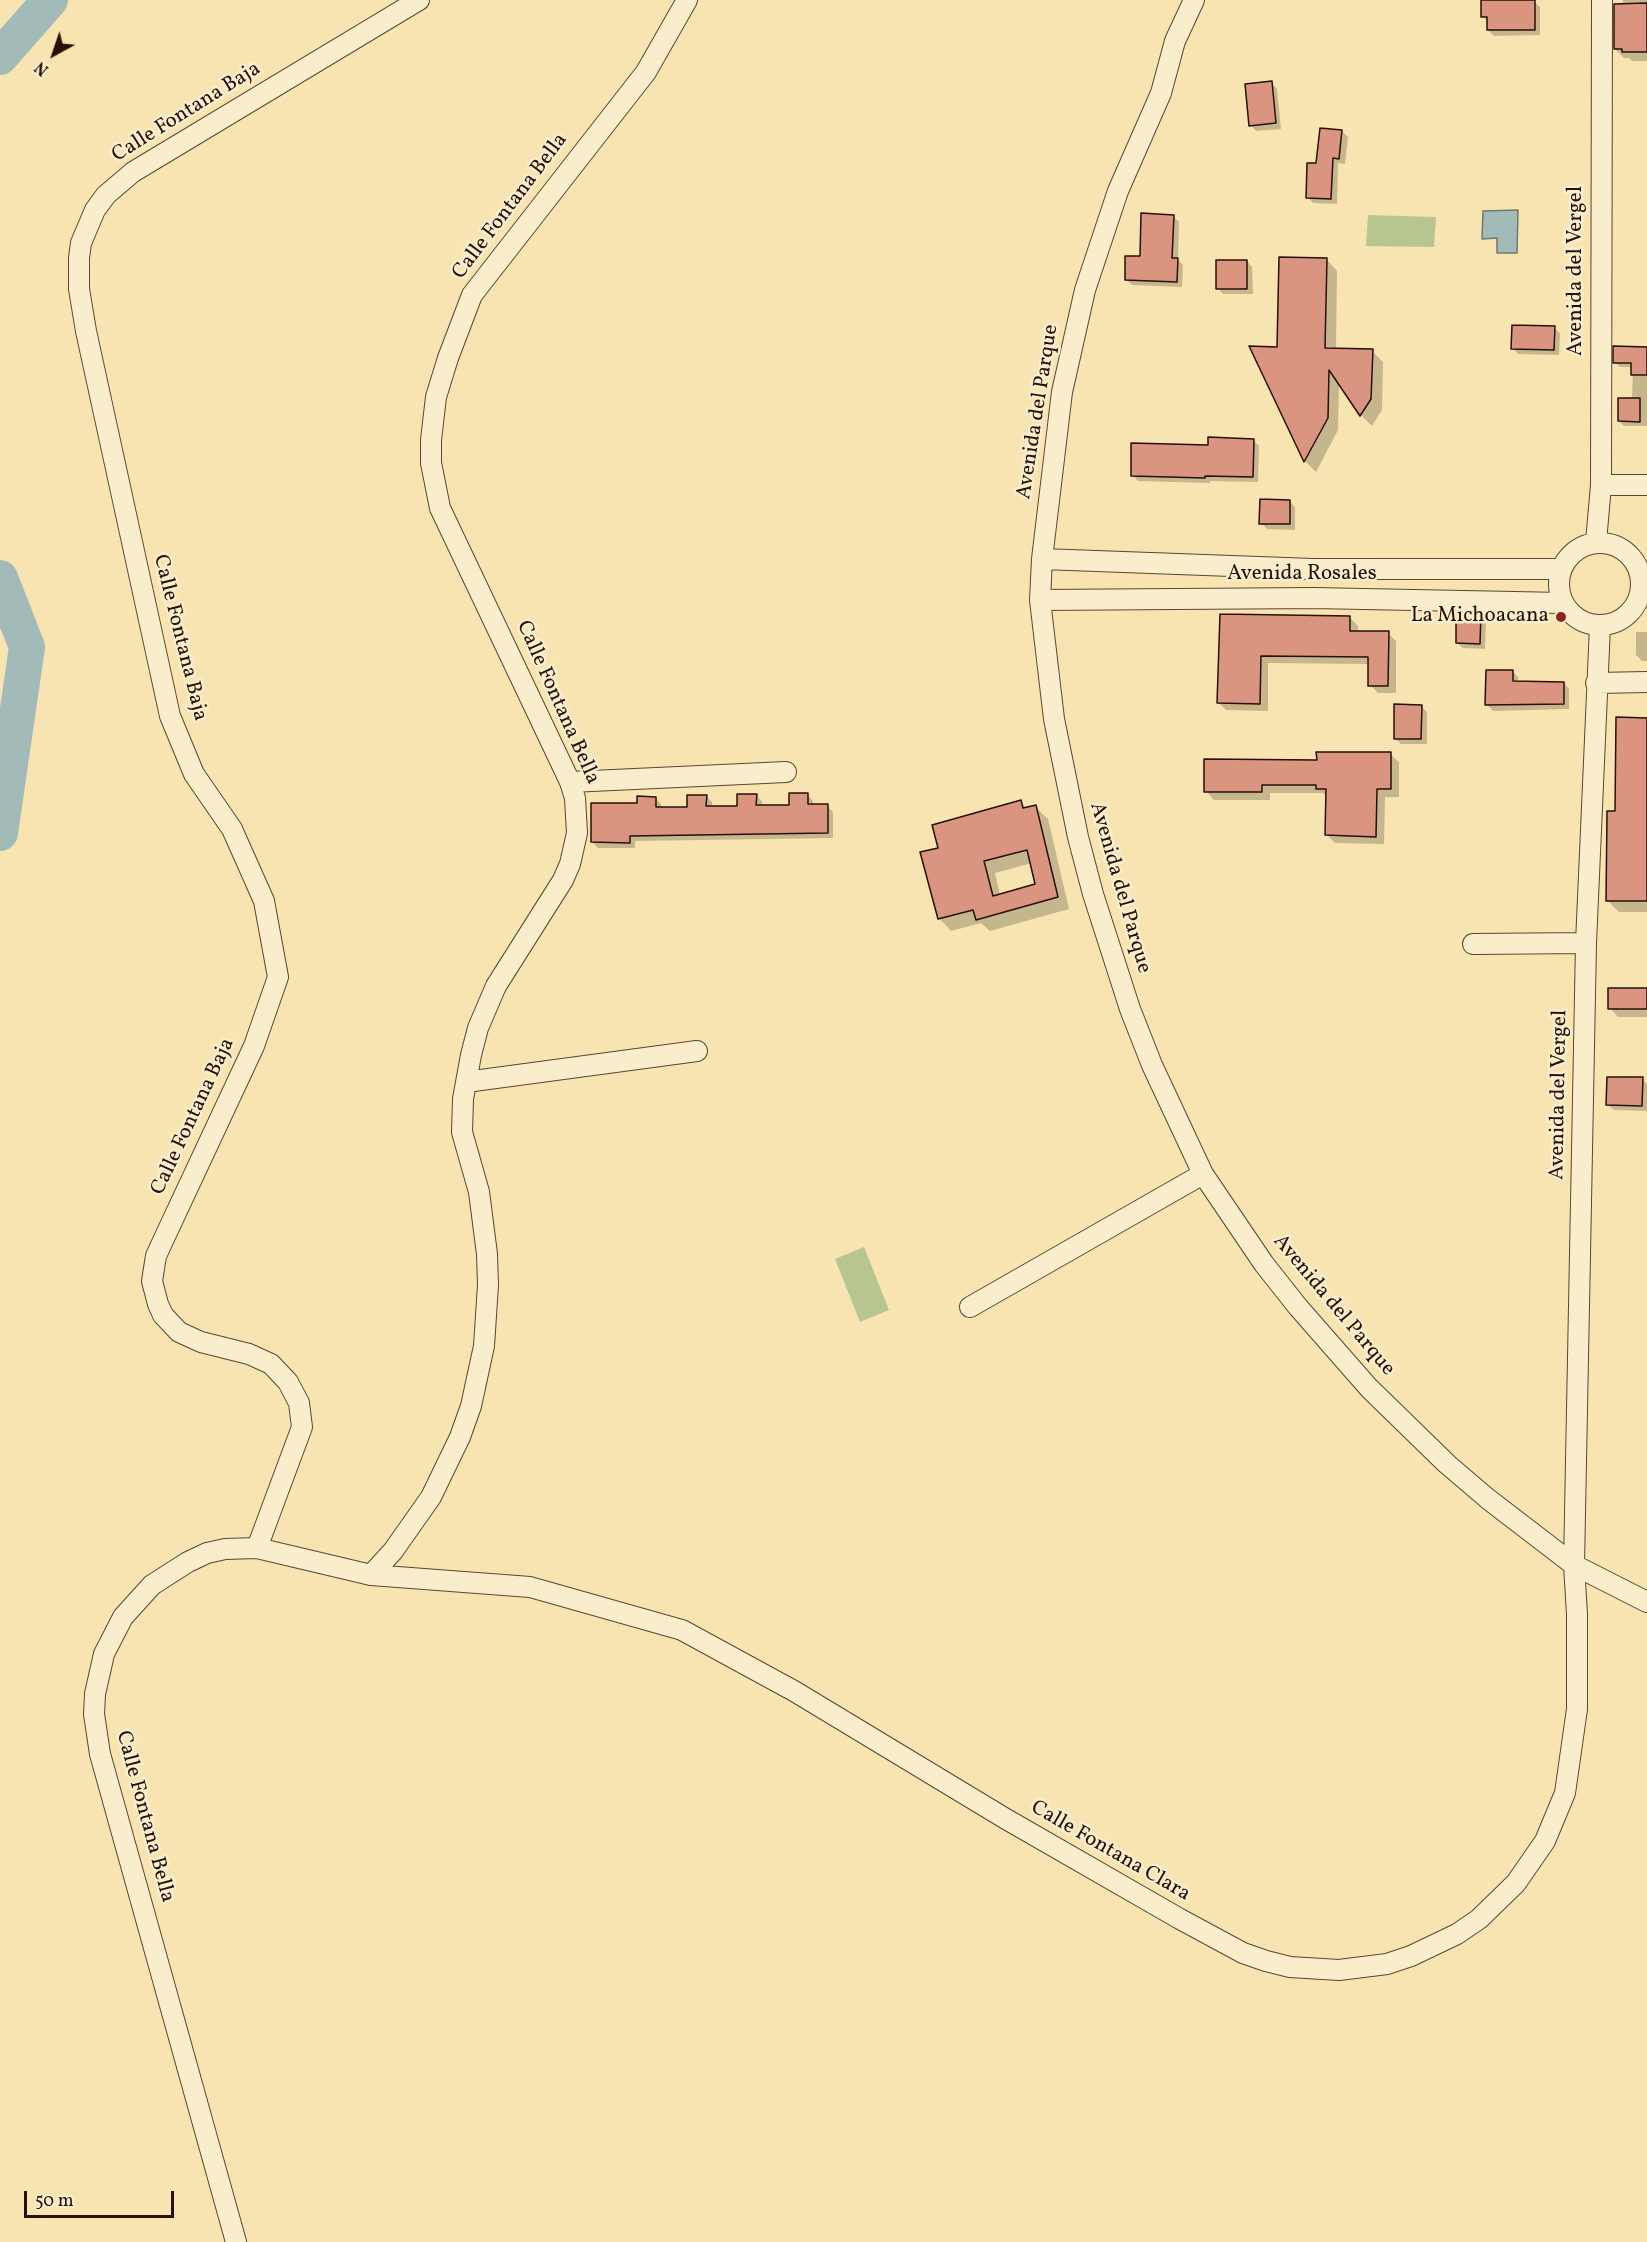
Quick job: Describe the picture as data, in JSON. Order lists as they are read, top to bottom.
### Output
{
  "streets": {
    "street": [
      "Calle Fontana Baja",
      "Calle Fontana Bella",
      "Avenida del Vergel",
      "Avenida del Parque",
      "Avenida Rosales",
      "Calle Fontana Clara"
    ]
  },
  "crossings": [
    ["Calle Fontana Baja", "Calle Fontana Bella"],
    ["Calle Fontana Bella", "Calle Fontana Clara"],
    ["Avenida del Vergel", "Avenida del Parque"],
    ["Avenida del Vergel", "Avenida Rosales"],
    ["Avenida del Vergel", "Calle Fontana Clara"],
    ["Avenida del Parque", "Avenida Rosales"],
    ["Avenida del Parque", "Calle Fontana Clara"]
  ],
  "places": ["La Michoacana"],
  "scale_bar": "50 m",
  "north": "bottom left"
}
